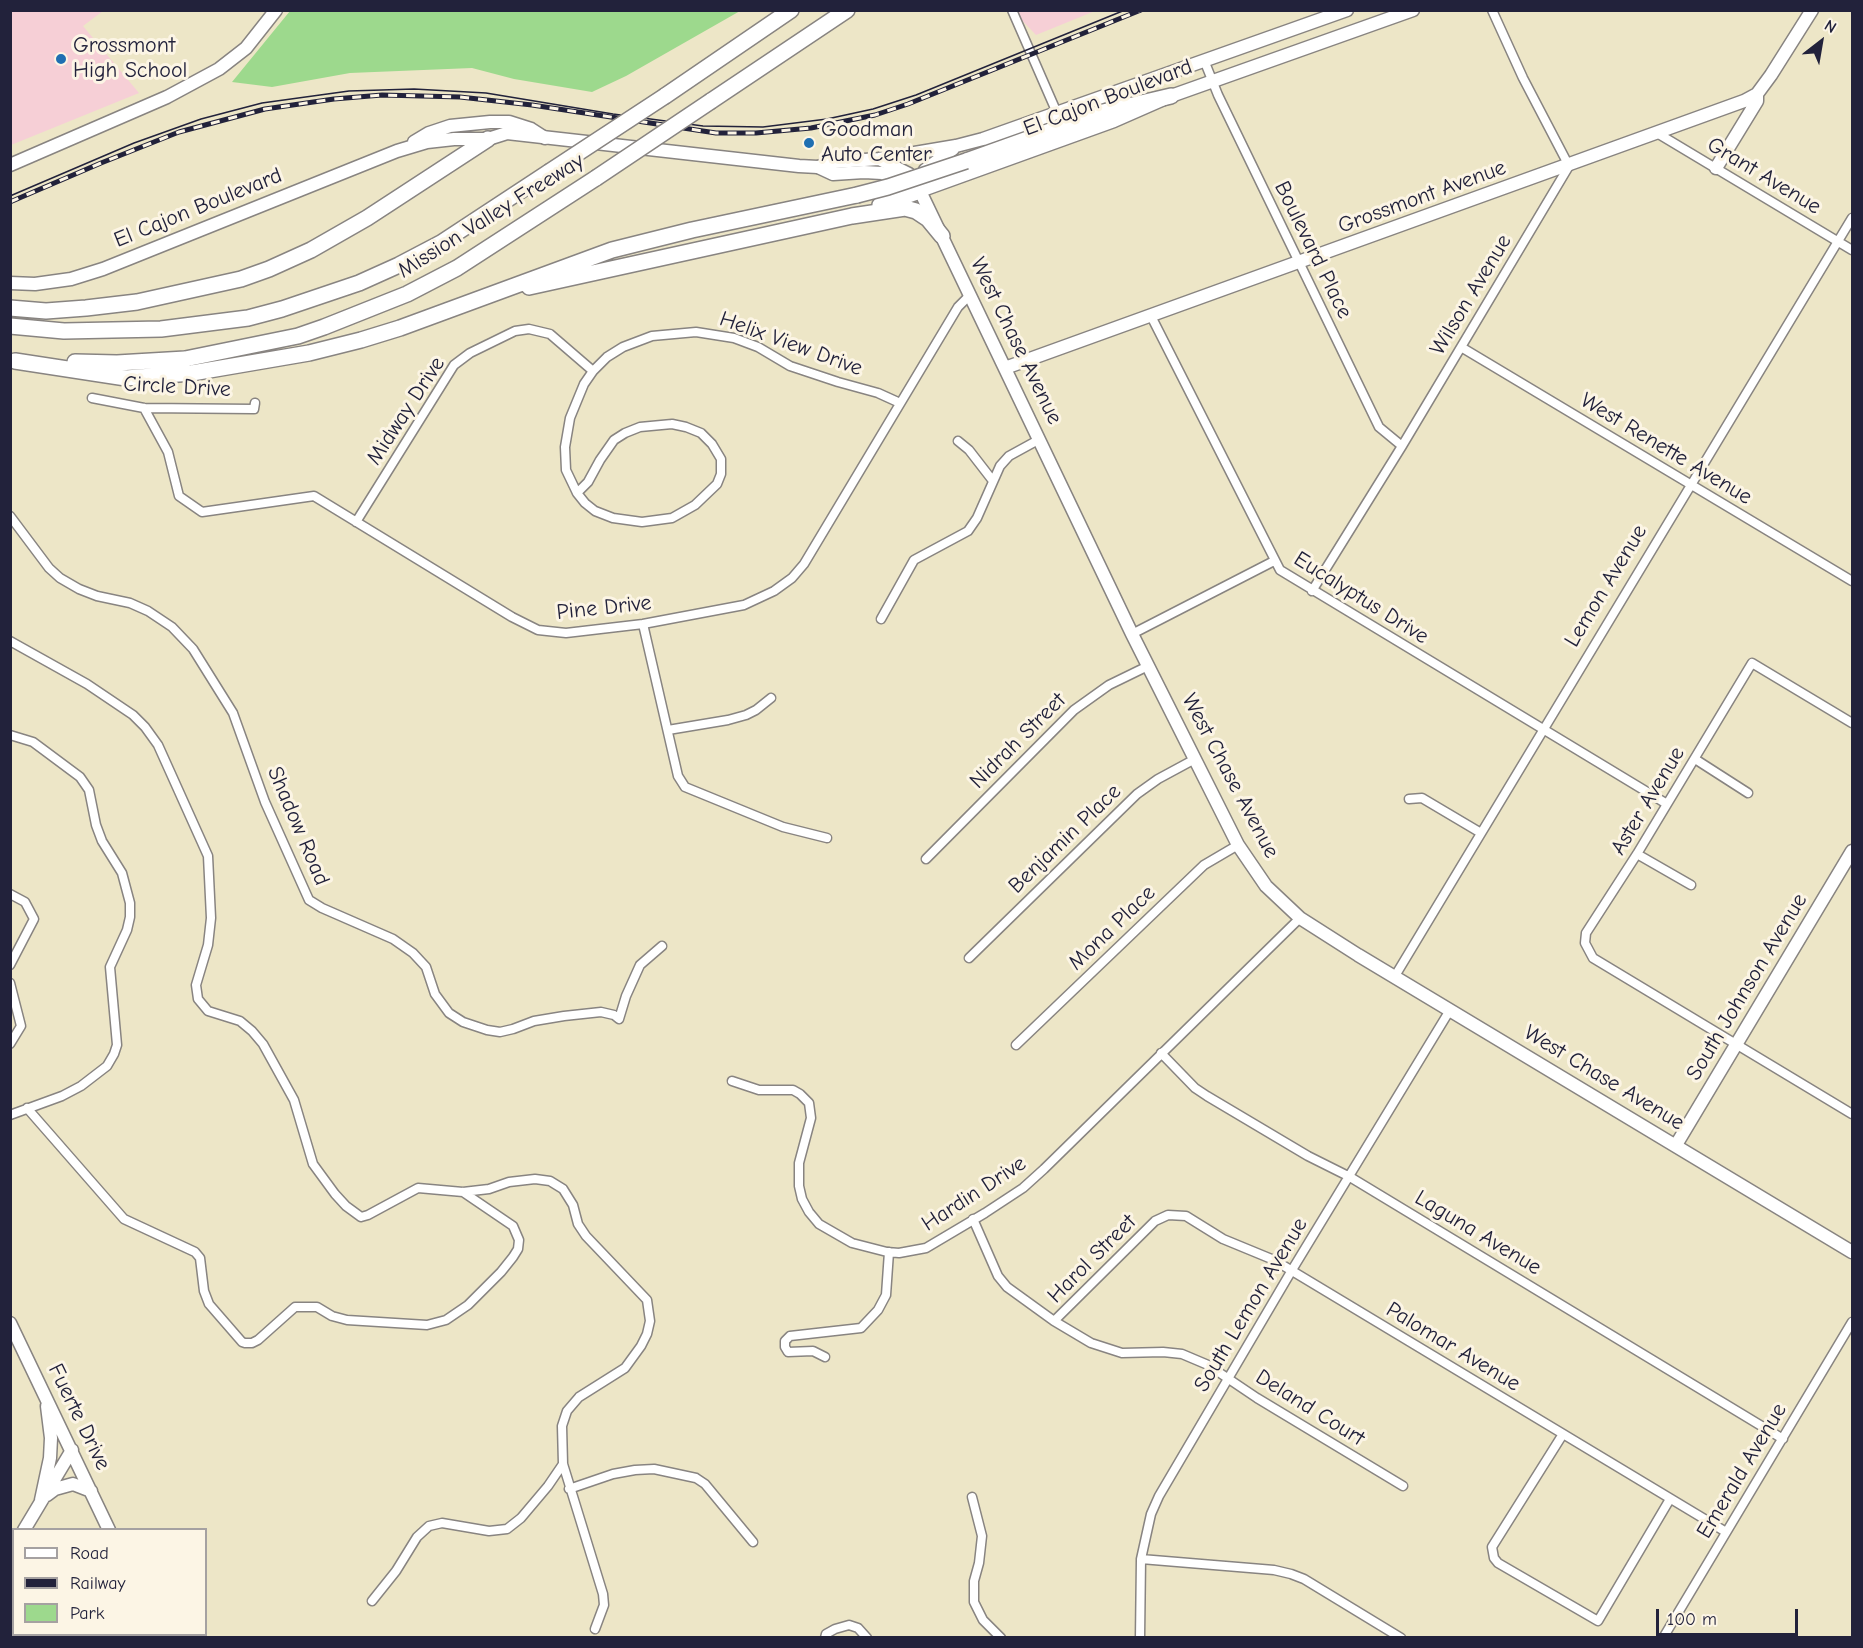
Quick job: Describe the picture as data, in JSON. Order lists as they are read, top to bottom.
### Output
{
  "streets": {
    "highway": ["Mission Valley Freeway"],
    "main road": [
      "El Cajon Boulevard",
      "Grossmont Avenue",
      "West Chase Avenue",
      "South Johnson Avenue",
      "Fuerte Drive"
    ],
    "street": [
      "Grant Avenue",
      "Boulevard Place",
      "Wilson Avenue",
      "Helix View Drive",
      "Circle Drive",
      "Midway Drive",
      "West Renette Avenue",
      "Lemon Avenue",
      "Eucalyptus Drive",
      "Pine Drive",
      "Nidrah Street",
      "Aster Avenue",
      "Shadow Road",
      "Benjamin Place",
      "Mona Place",
      "Hardin Drive",
      "Laguna Avenue",
      "Harol Street",
      "South Lemon Avenue",
      "Palomar Avenue",
      "Deland Court",
      "Emerald Avenue"
    ]
  },
  "crossings": [
    ["El Cajon Boulevard", "Boulevard Place"],
    ["El Cajon Boulevard", "West Chase Avenue"],
    ["Grant Avenue", "Grossmont Avenue"],
    ["Grant Avenue", "Lemon Avenue"],
    ["Grossmont Avenue", "Boulevard Place"],
    ["Grossmont Avenue", "Wilson Avenue"],
    ["Grossmont Avenue", "West Chase Avenue"],
    ["Grossmont Avenue", "Eucalyptus Drive"],
    ["Boulevard Place", "Wilson Avenue"],
    ["Wilson Avenue", "West Renette Avenue"],
    ["Wilson Avenue", "Eucalyptus Drive"],
    ["West Chase Avenue", "Lemon Avenue"],
    ["West Chase Avenue", "Pine Drive"],
    ["West Chase Avenue", "Nidrah Street"],
    ["West Chase Avenue", "Benjamin Place"],
    ["West Chase Avenue", "Mona Place"],
    ["West Chase Avenue", "South Johnson Avenue"],
    ["West Chase Avenue", "Hardin Drive"],
    ["West Chase Avenue", "South Lemon Avenue"],
    ["Helix View Drive", "Midway Drive"],
    ["Helix View Drive", "Pine Drive"],
    ["Circle Drive", "Pine Drive"],
    ["Midway Drive", "Pine Drive"],
    ["West Renette Avenue", "Lemon Avenue"],
    ["Lemon Avenue", "Eucalyptus Drive"],
    ["Eucalyptus Drive", "Aster Avenue"],
    ["Aster Avenue", "South Johnson Avenue"],
    ["Hardin Drive", "Laguna Avenue"],
    ["Hardin Drive", "Deland Court"],
    ["Laguna Avenue", "South Lemon Avenue"],
    ["Laguna Avenue", "Emerald Avenue"],
    ["Harol Street", "Palomar Avenue"],
    ["Harol Street", "Deland Court"],
    ["South Lemon Avenue", "Palomar Avenue"],
    ["South Lemon Avenue", "Deland Court"],
    ["Palomar Avenue", "Emerald Avenue"]
  ],
  "places": ["Grossmont High School", "Goodman Auto Center"],
  "legend": ["Road", "Railway", "Park"],
  "scale_bar": "100 m",
  "north": "top right"
}
